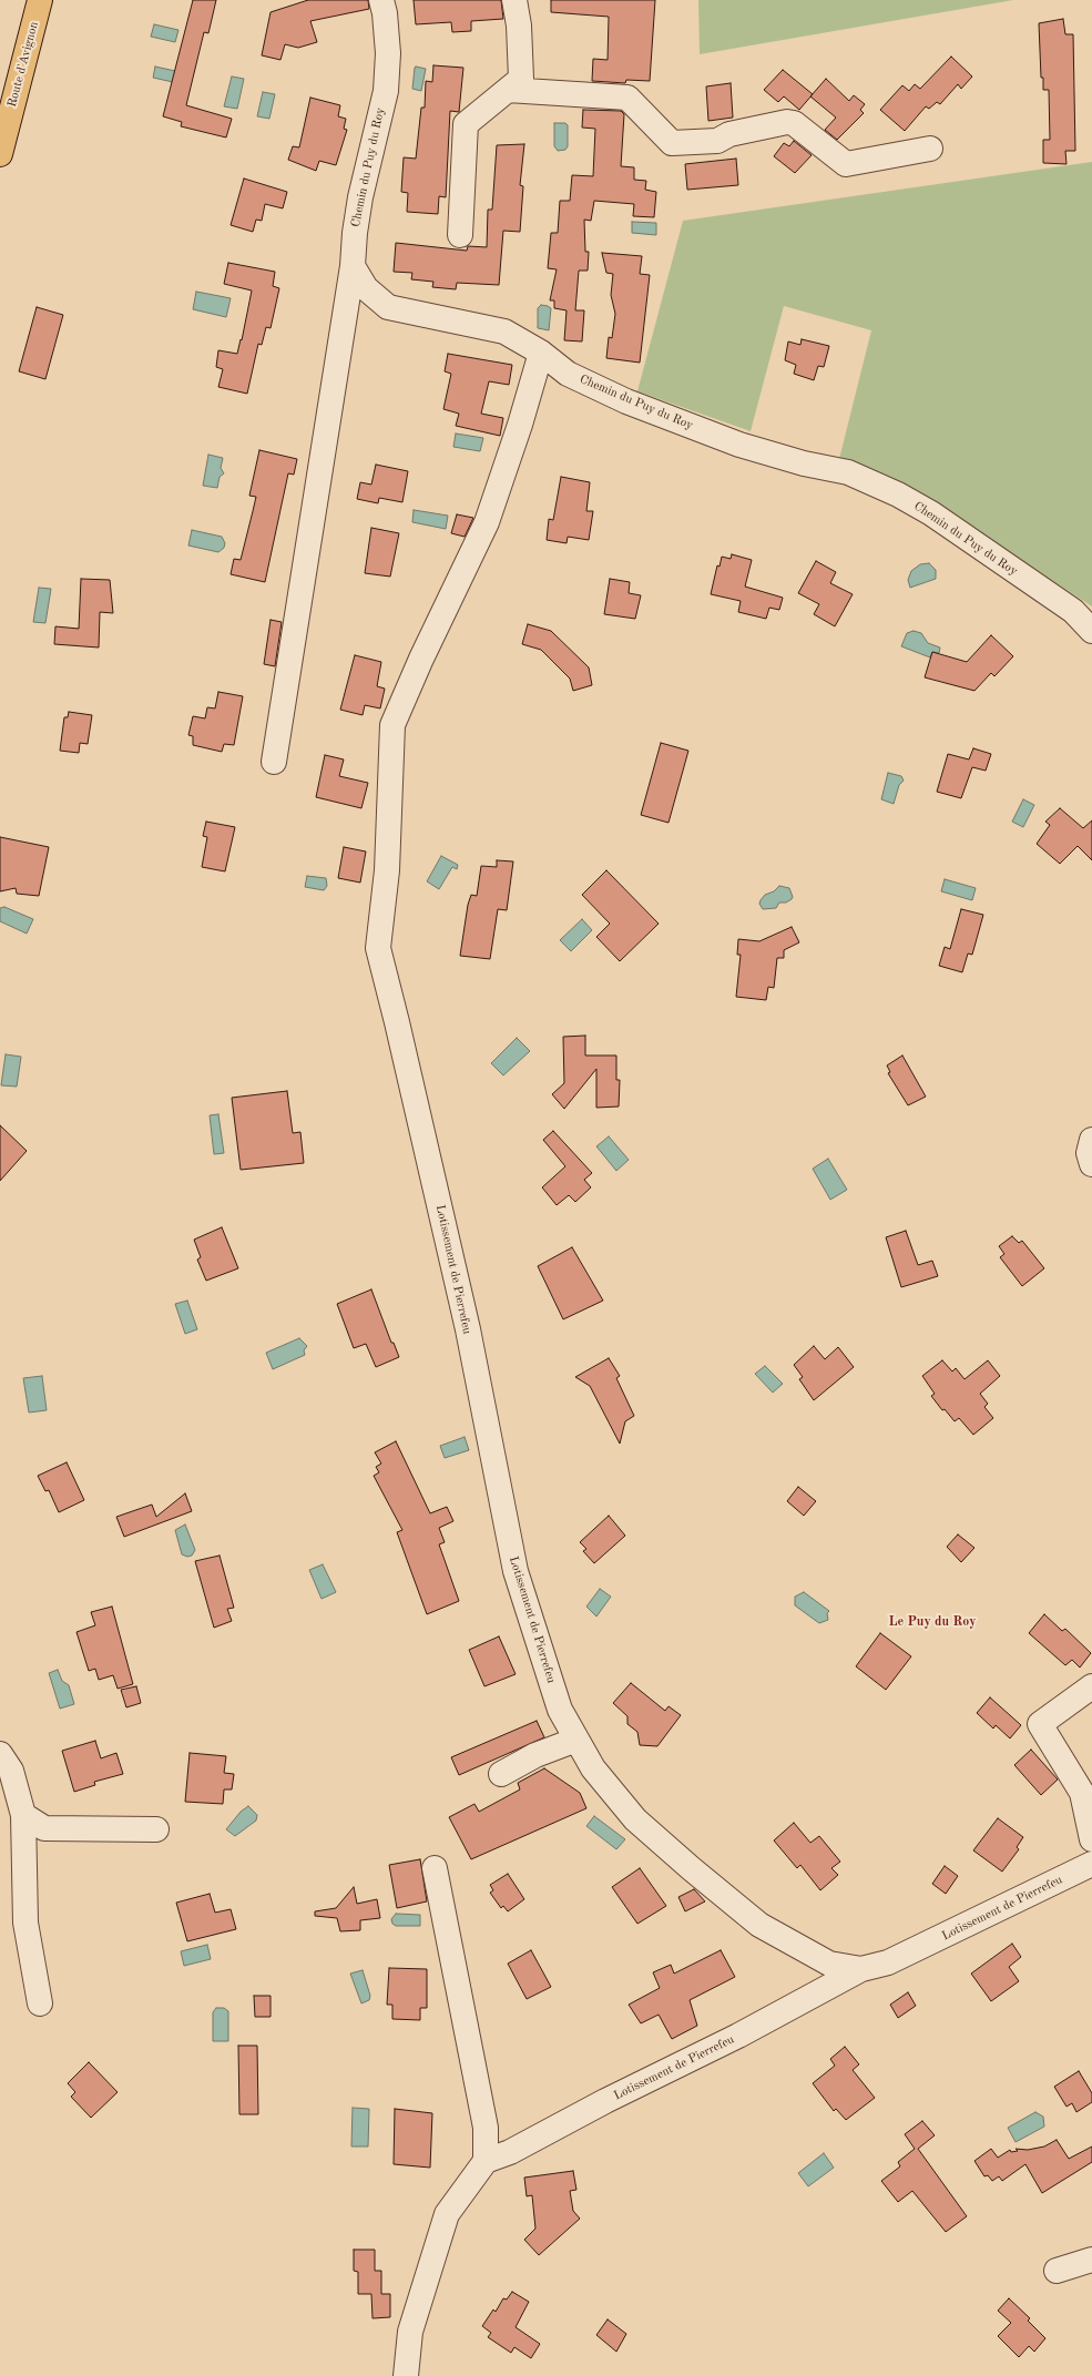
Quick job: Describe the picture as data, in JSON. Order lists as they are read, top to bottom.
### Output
{
  "streets": {
    "main road": ["Route d'Avignon"],
    "street": ["Chemin du Puy du Roy", "Lotissement de Pierrefeu"]
  },
  "crossings": [
    ["Chemin du Puy du Roy", "Lotissement de Pierrefeu"]
  ],
  "districts": ["Le Puy du Roy"]
}
